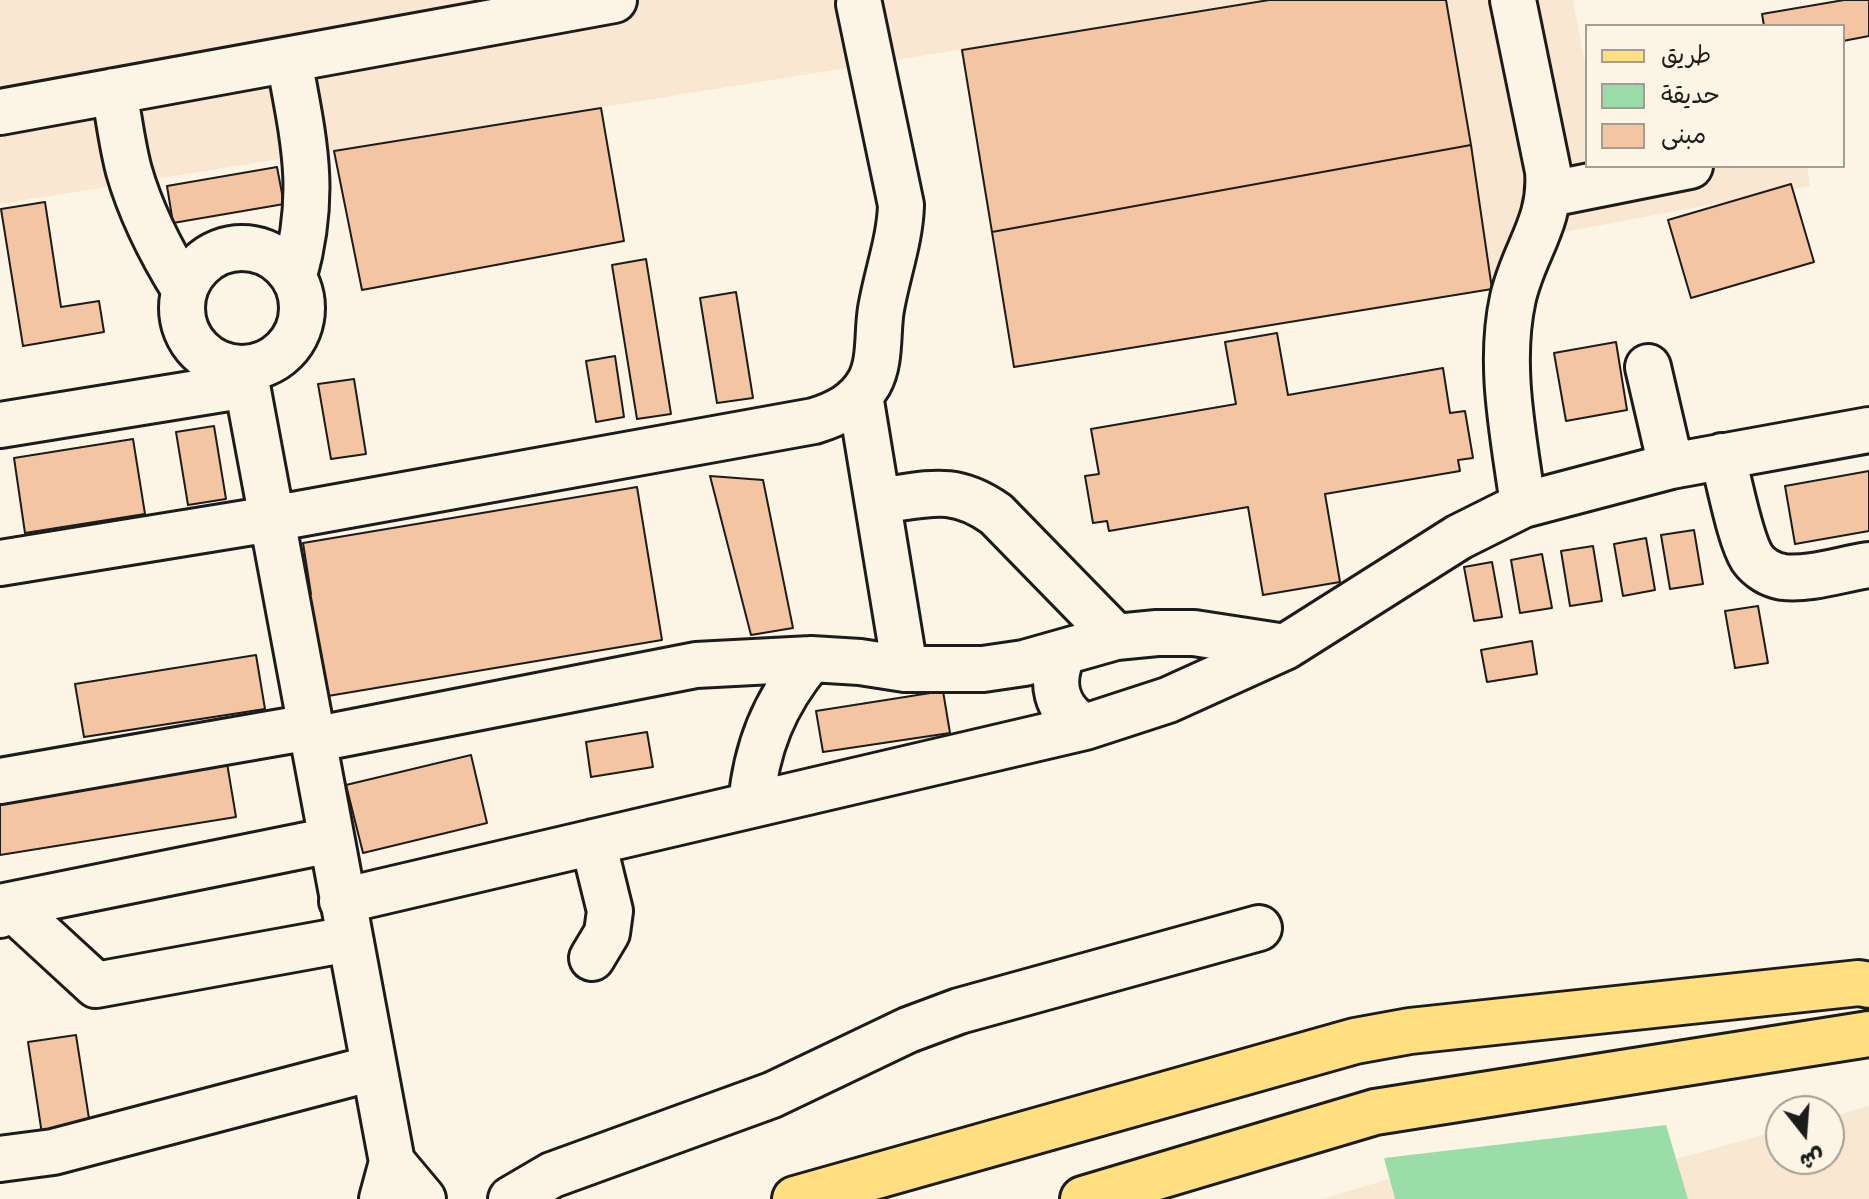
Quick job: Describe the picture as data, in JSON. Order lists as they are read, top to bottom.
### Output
{
  "legend": ["طريق", "حديقة", "مبنى"],
  "north": "bottom"
}
